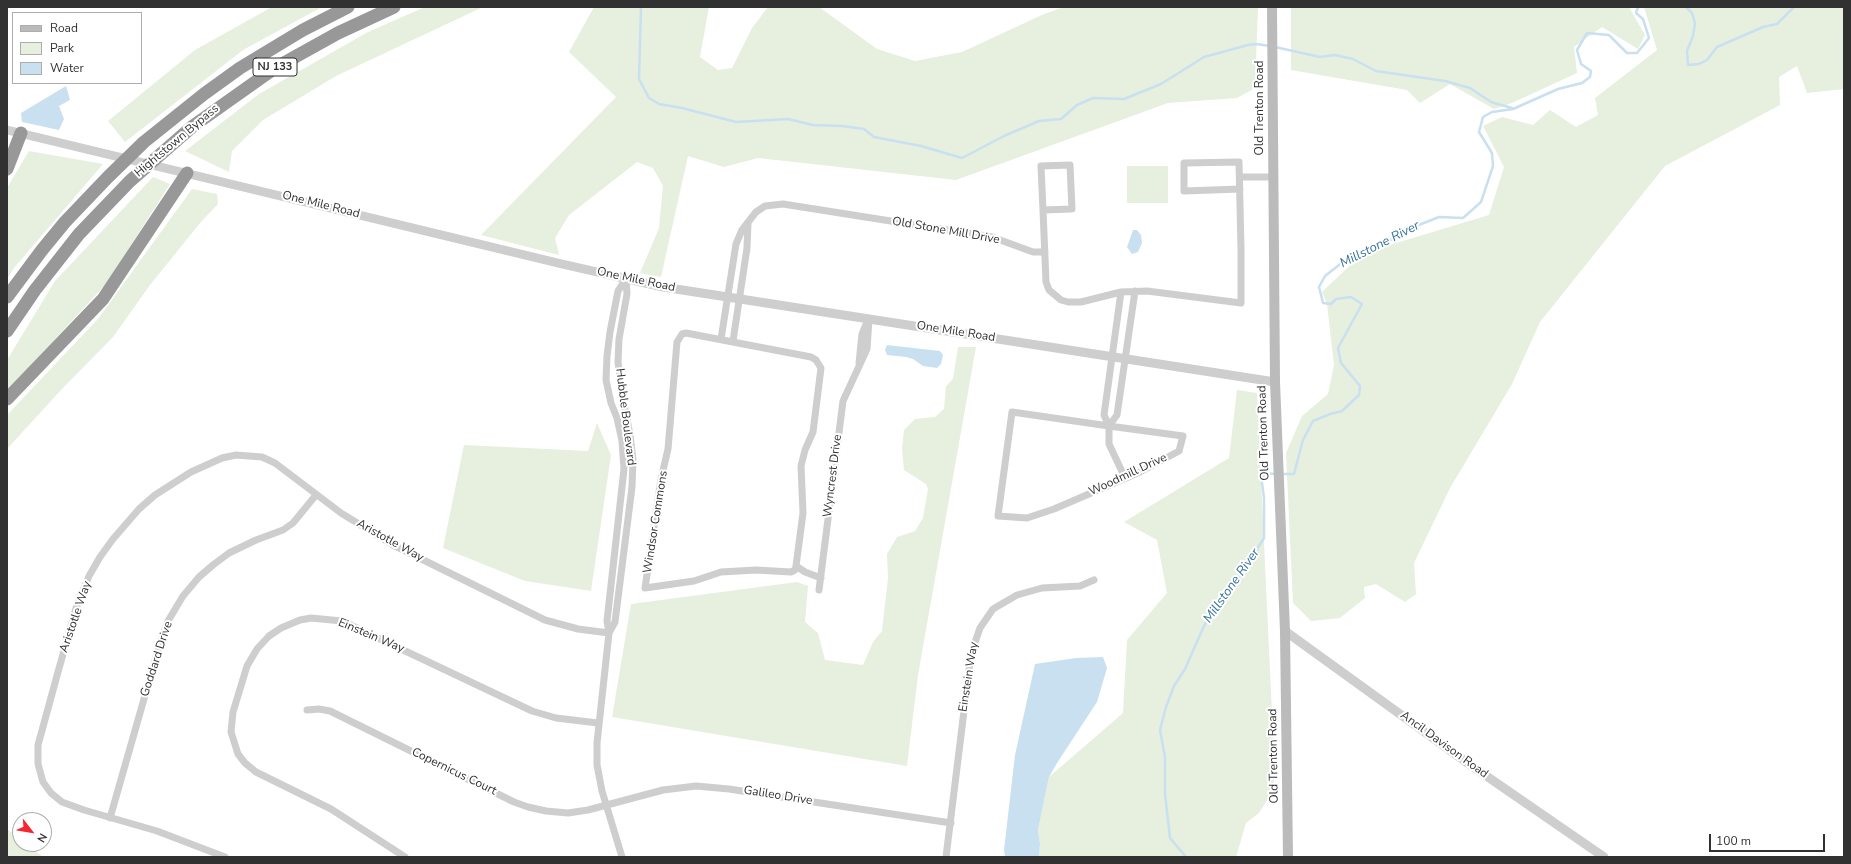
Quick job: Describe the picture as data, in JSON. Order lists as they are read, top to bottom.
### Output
{
  "streets": {
    "highway": ["NJ 133", "Hightstown Bypass"],
    "main road": ["Old Trenton Road"],
    "street": [
      "One Mile Road",
      "Old Stone Mill Drive",
      "Hubble Boulevard",
      "Woodmill Drive",
      "Wyncrest Drive",
      "Windsor Commons",
      "Aristotle Way",
      "Einstein Way",
      "Goddard Drive",
      "Ancil Davison Road",
      "Copernicus Court",
      "Galileo Drive"
    ]
  },
  "crossings": [
    ["Old Trenton Road", "One Mile Road"],
    ["Old Trenton Road", "Ancil Davison Road"],
    ["One Mile Road", "Old Stone Mill Drive"],
    ["One Mile Road", "Hubble Boulevard"],
    ["One Mile Road", "Wyncrest Drive"],
    ["Hubble Boulevard", "Aristotle Way"],
    ["Hubble Boulevard", "Einstein Way"],
    ["Hubble Boulevard", "Copernicus Court"],
    ["Hubble Boulevard", "Galileo Drive"],
    ["Aristotle Way", "Goddard Drive"],
    ["Einstein Way", "Galileo Drive"],
    ["Copernicus Court", "Galileo Drive"]
  ],
  "water": ["Millstone River"],
  "legend": ["Road", "Park", "Water"],
  "scale_bar": "100 m",
  "north": "bottom right"
}
